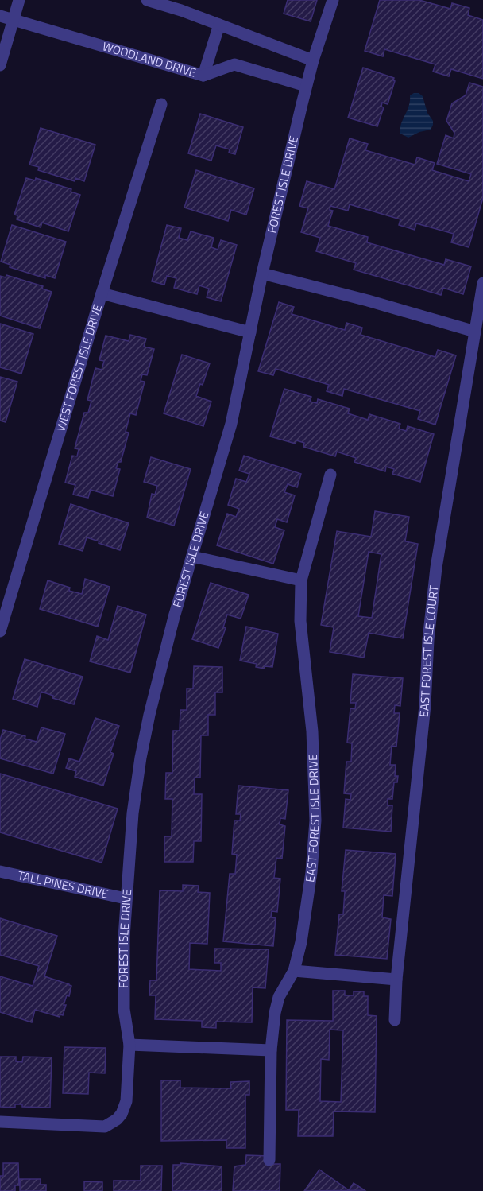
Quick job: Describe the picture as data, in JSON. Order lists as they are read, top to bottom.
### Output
{
  "streets": {
    "street": [
      "WOODLAND DRIVE",
      "FOREST ISLE DRIVE",
      "WEST FOREST ISLE DRIVE",
      "EAST FOREST ISLE COURT",
      "EAST FOREST ISLE DRIVE",
      "TALL PINES DRIVE"
    ]
  },
  "crossings": [
    ["FOREST ISLE DRIVE", "TALL PINES DRIVE"]
  ]
}
